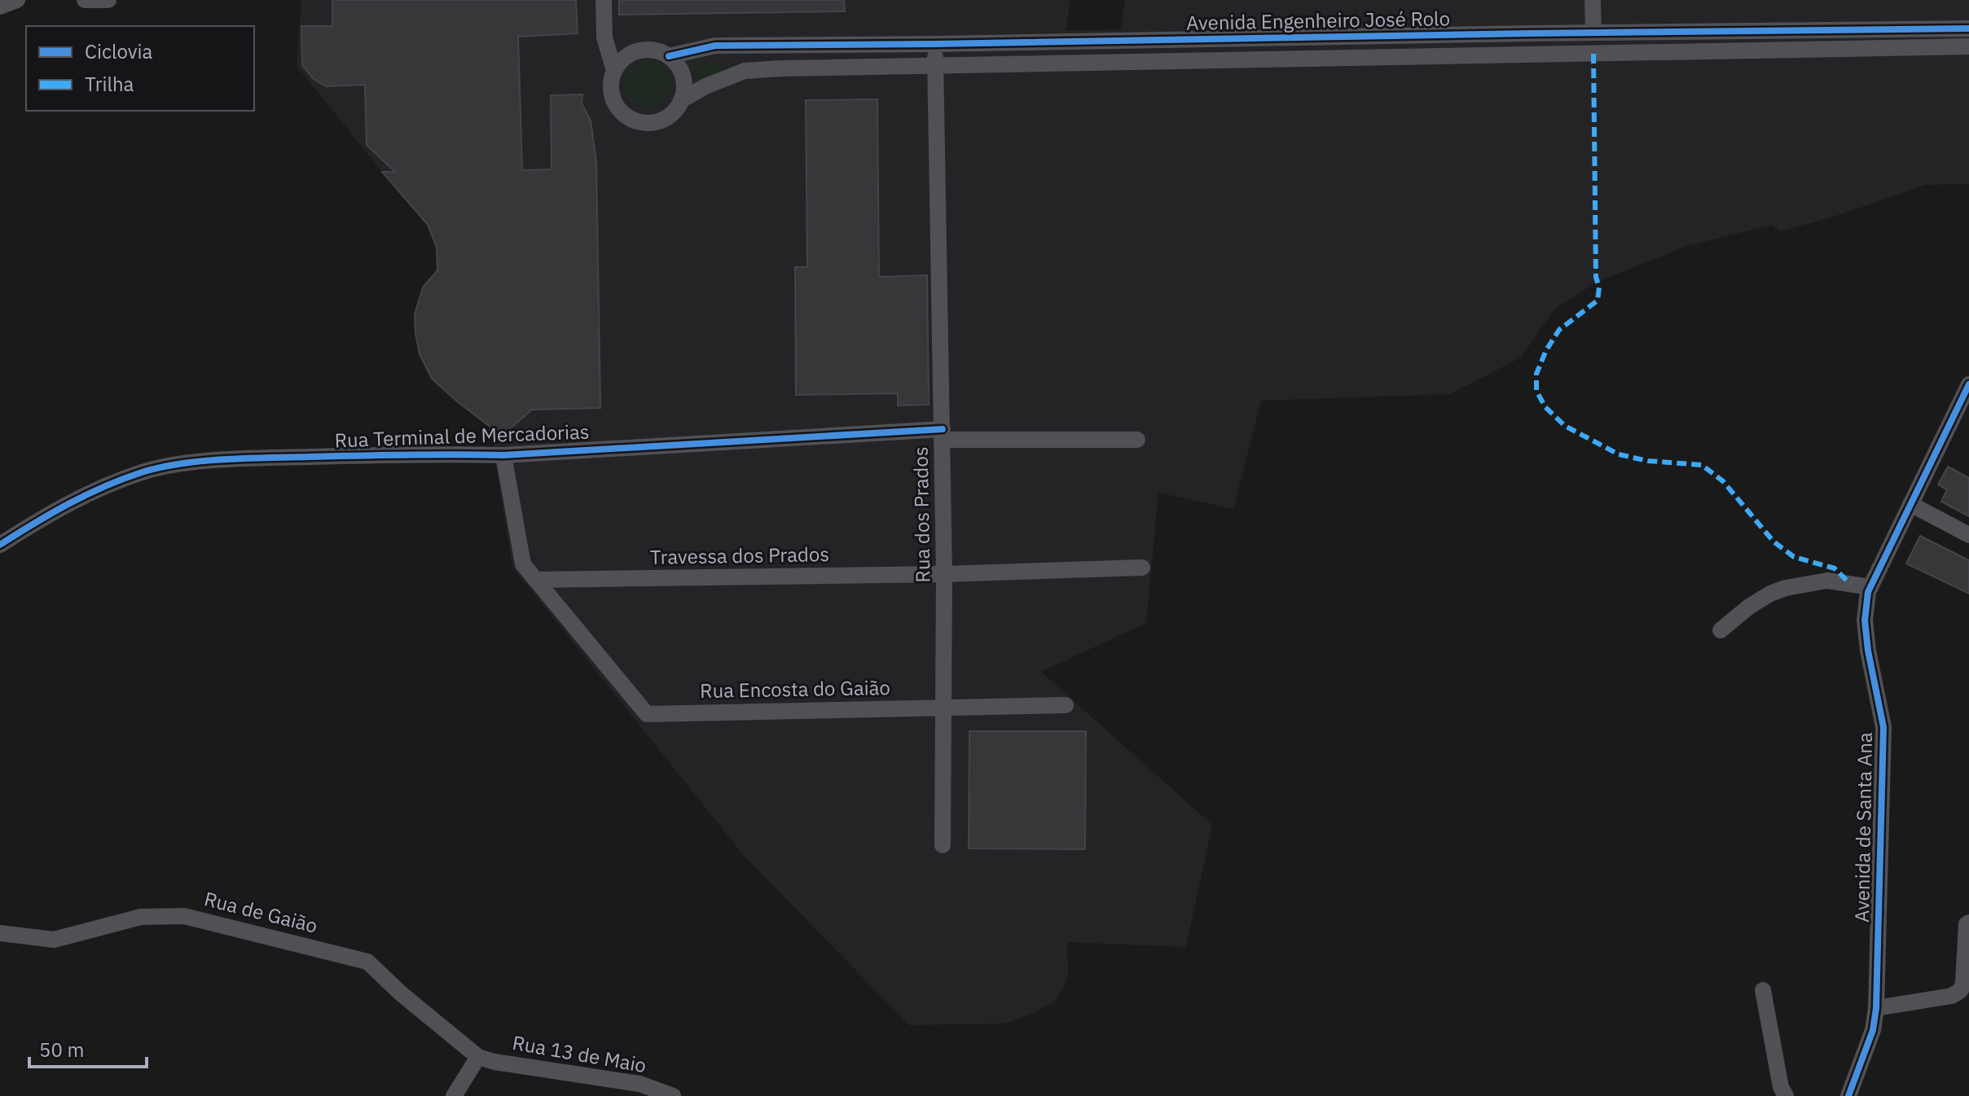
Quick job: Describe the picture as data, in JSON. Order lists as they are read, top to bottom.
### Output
{
  "streets": {
    "street": [
      "Avenida Engenheiro José Rolo",
      "Rua Terminal de Mercadorias",
      "Rua dos Prados",
      "Travessa dos Prados",
      "Rua Encosta do Gaião",
      "Avenida de Santa Ana",
      "Rua de Gaião",
      "Rua 13 de Maio"
    ]
  },
  "crossings": [
    ["Avenida Engenheiro José Rolo", "Rua dos Prados"],
    ["Rua Terminal de Mercadorias", "Rua dos Prados"],
    ["Rua dos Prados", "Travessa dos Prados"],
    ["Rua dos Prados", "Rua Encosta do Gaião"],
    ["Travessa dos Prados", "Rua Encosta do Gaião"],
    ["Rua de Gaião", "Rua 13 de Maio"]
  ],
  "legend": ["Ciclovia", "Trilha"],
  "scale_bar": "50 m"
}
